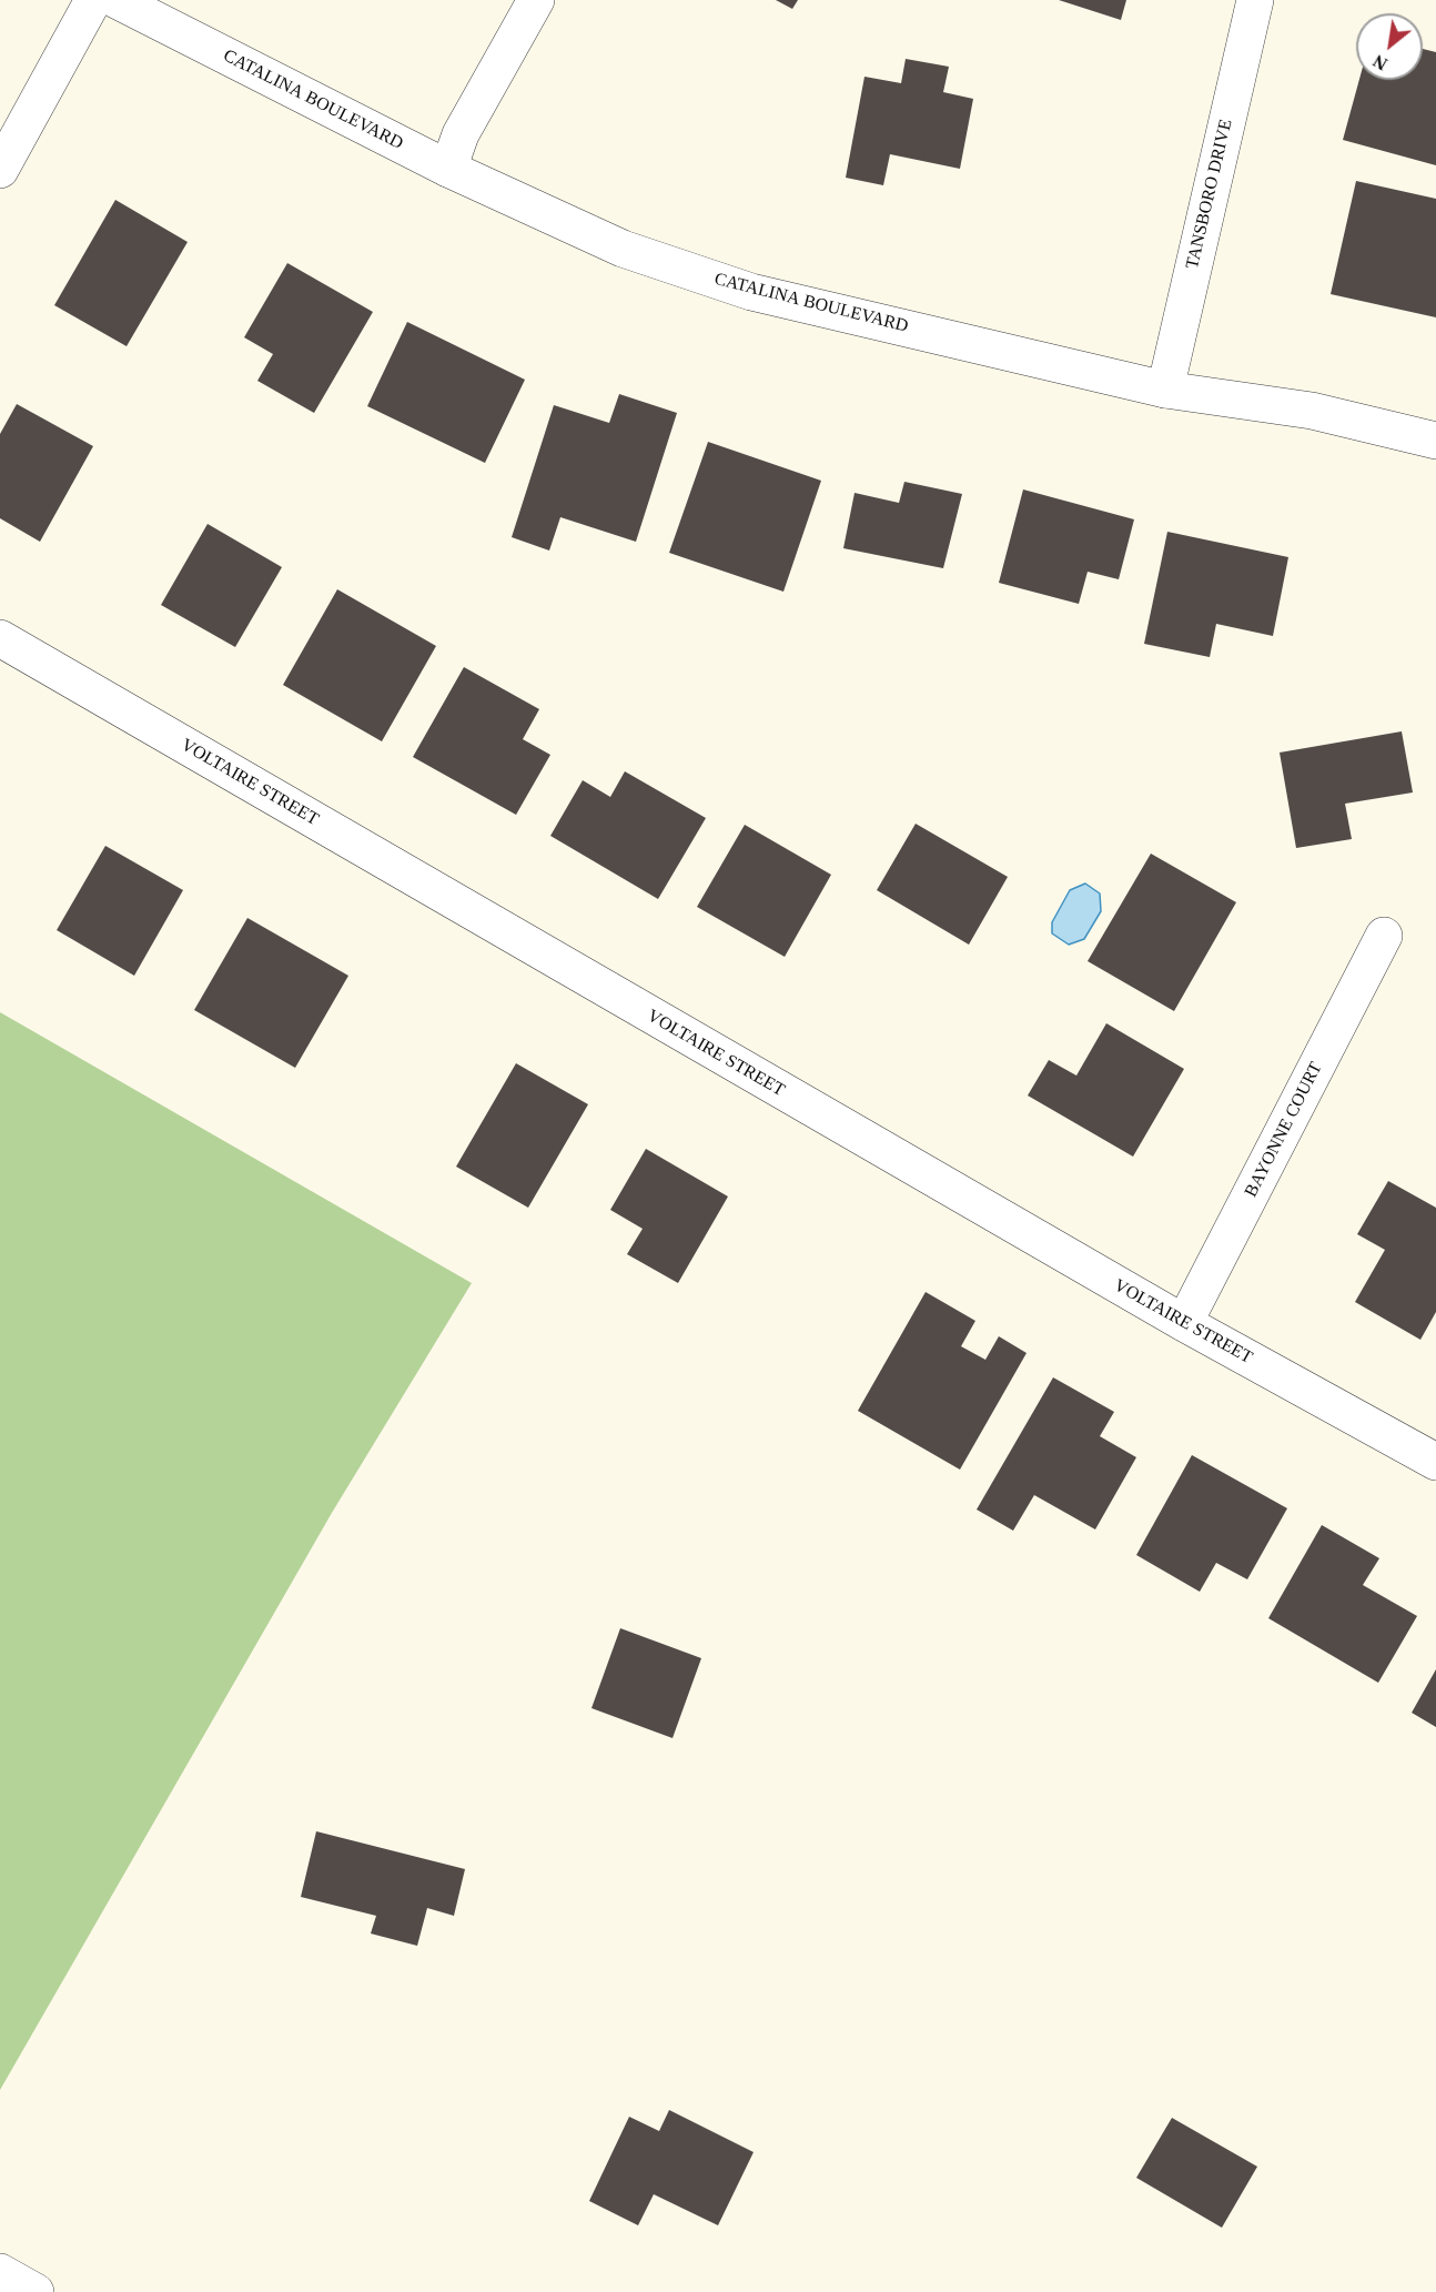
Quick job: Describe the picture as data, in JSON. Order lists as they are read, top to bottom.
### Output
{
  "streets": {
    "street": [
      "CATALINA BOULEVARD",
      "TANSBORO DRIVE",
      "VOLTAIRE STREET",
      "BAYONNE COURT"
    ]
  },
  "crossings": [
    ["CATALINA BOULEVARD", "TANSBORO DRIVE"],
    ["VOLTAIRE STREET", "BAYONNE COURT"]
  ],
  "north": "bottom left"
}
